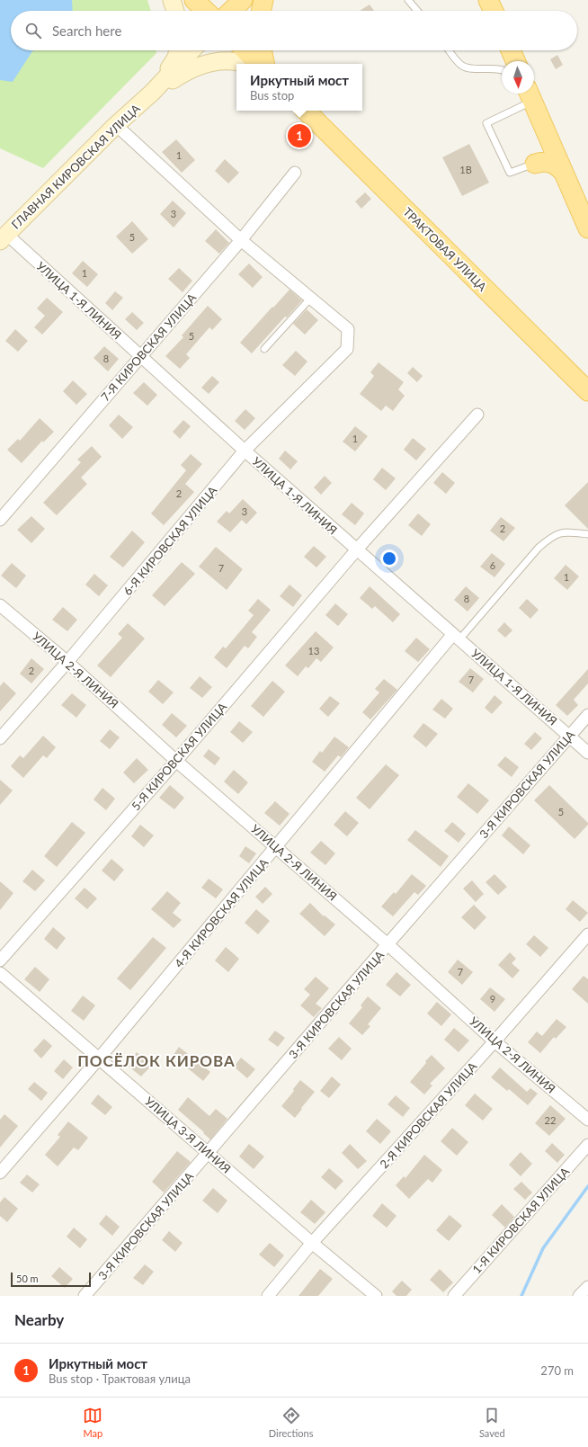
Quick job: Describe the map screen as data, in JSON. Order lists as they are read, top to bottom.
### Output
{
  "streets": {
    "main road": ["ГЛАВНАЯ КИРОВСКАЯ УЛИЦА", "ТРАКТОВАЯ УЛИЦА"],
    "street": [
      "УЛИЦА 1-Я ЛИНИЯ",
      "7-Я КИРОВСКАЯ УЛИЦА",
      "6-Я КИРОВСКАЯ УЛИЦА",
      "УЛИЦА 2-Я ЛИНИЯ",
      "5-Я КИРОВСКАЯ УЛИЦА",
      "3-Я КИРОВСКАЯ УЛИЦА",
      "4-Я КИРОВСКАЯ УЛИЦА",
      "2-Я КИРОВСКАЯ УЛИЦА",
      "УЛИЦА 3-Я ЛИНИЯ",
      "1-Я КИРОВСКАЯ УЛИЦА"
    ]
  },
  "crossings": [
    ["ГЛАВНАЯ КИРОВСКАЯ УЛИЦА", "УЛИЦА 1-Я ЛИНИЯ"],
    ["УЛИЦА 1-Я ЛИНИЯ", "7-Я КИРОВСКАЯ УЛИЦА"],
    ["УЛИЦА 1-Я ЛИНИЯ", "6-Я КИРОВСКАЯ УЛИЦА"],
    ["УЛИЦА 1-Я ЛИНИЯ", "5-Я КИРОВСКАЯ УЛИЦА"],
    ["УЛИЦА 1-Я ЛИНИЯ", "3-Я КИРОВСКАЯ УЛИЦА"],
    ["УЛИЦА 1-Я ЛИНИЯ", "4-Я КИРОВСКАЯ УЛИЦА"],
    ["6-Я КИРОВСКАЯ УЛИЦА", "УЛИЦА 2-Я ЛИНИЯ"],
    ["УЛИЦА 2-Я ЛИНИЯ", "5-Я КИРОВСКАЯ УЛИЦА"],
    ["УЛИЦА 2-Я ЛИНИЯ", "3-Я КИРОВСКАЯ УЛИЦА"],
    ["УЛИЦА 2-Я ЛИНИЯ", "4-Я КИРОВСКАЯ УЛИЦА"],
    ["УЛИЦА 2-Я ЛИНИЯ", "2-Я КИРОВСКАЯ УЛИЦА"],
    ["3-Я КИРОВСКАЯ УЛИЦА", "УЛИЦА 3-Я ЛИНИЯ"],
    ["4-Я КИРОВСКАЯ УЛИЦА", "УЛИЦА 3-Я ЛИНИЯ"],
    ["2-Я КИРОВСКАЯ УЛИЦА", "УЛИЦА 3-Я ЛИНИЯ"]
  ],
  "districts": ["ПОСЁЛОК КИРОВА"],
  "house_numbers": [
    "1",
    "1В",
    "3",
    "5",
    "1",
    "5",
    "8",
    "1",
    "2",
    "3",
    "2",
    "6",
    "7",
    "1",
    "8",
    "13",
    "2",
    "7",
    "5",
    "7",
    "9",
    "22"
  ],
  "scale_bar": "50 m",
  "north": "bottom",
  "page": {
    "search": "Search here",
    "popup": ["Иркутный мост", "Bus stop"],
    "pins": "1",
    "scale": "50 m",
    "heading": "Nearby",
    "list": [
      {
        "mark": "1",
        "name": "Иркутный мост",
        "note": "Bus stop · Трактовая улица",
        "value": "270 m"
      }
    ],
    "nav": ["Map", "Directions", "Saved"]
  }
}
